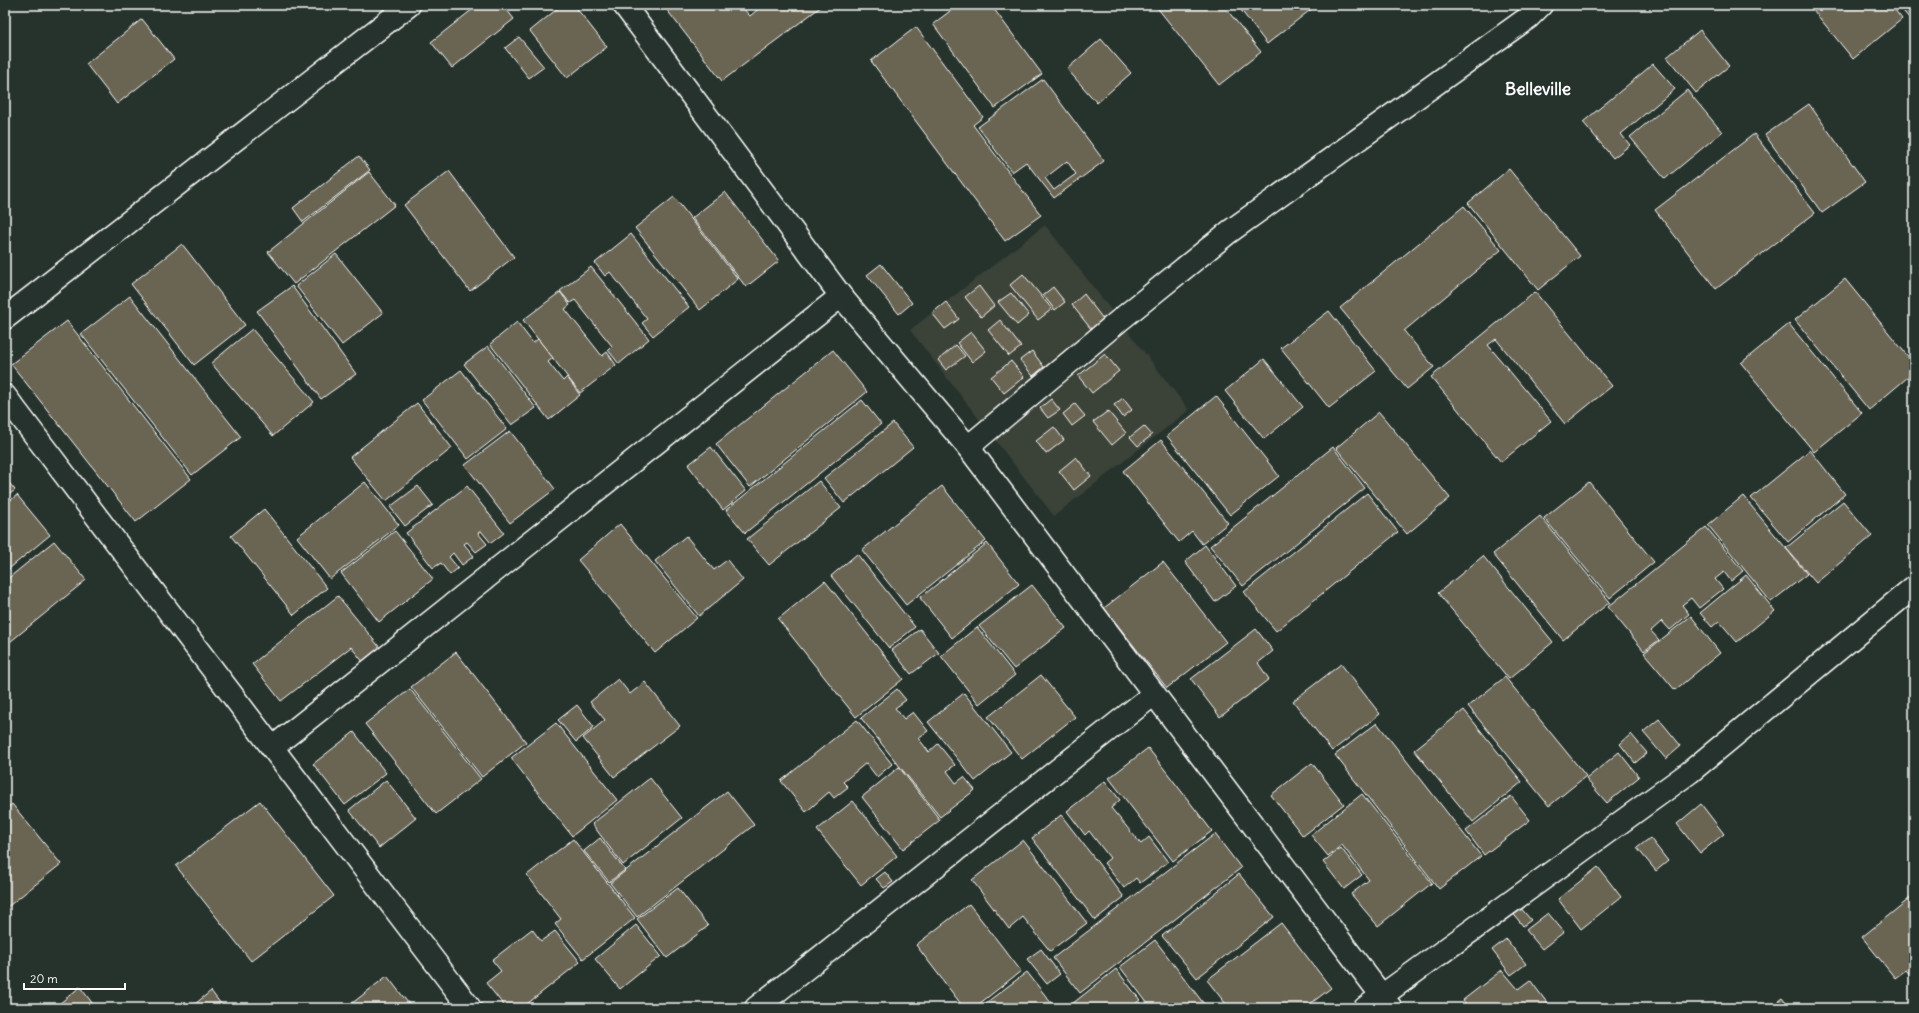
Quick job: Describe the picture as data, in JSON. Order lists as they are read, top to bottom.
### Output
{
  "districts": ["Belleville"],
  "scale_bar": "20 m"
}
